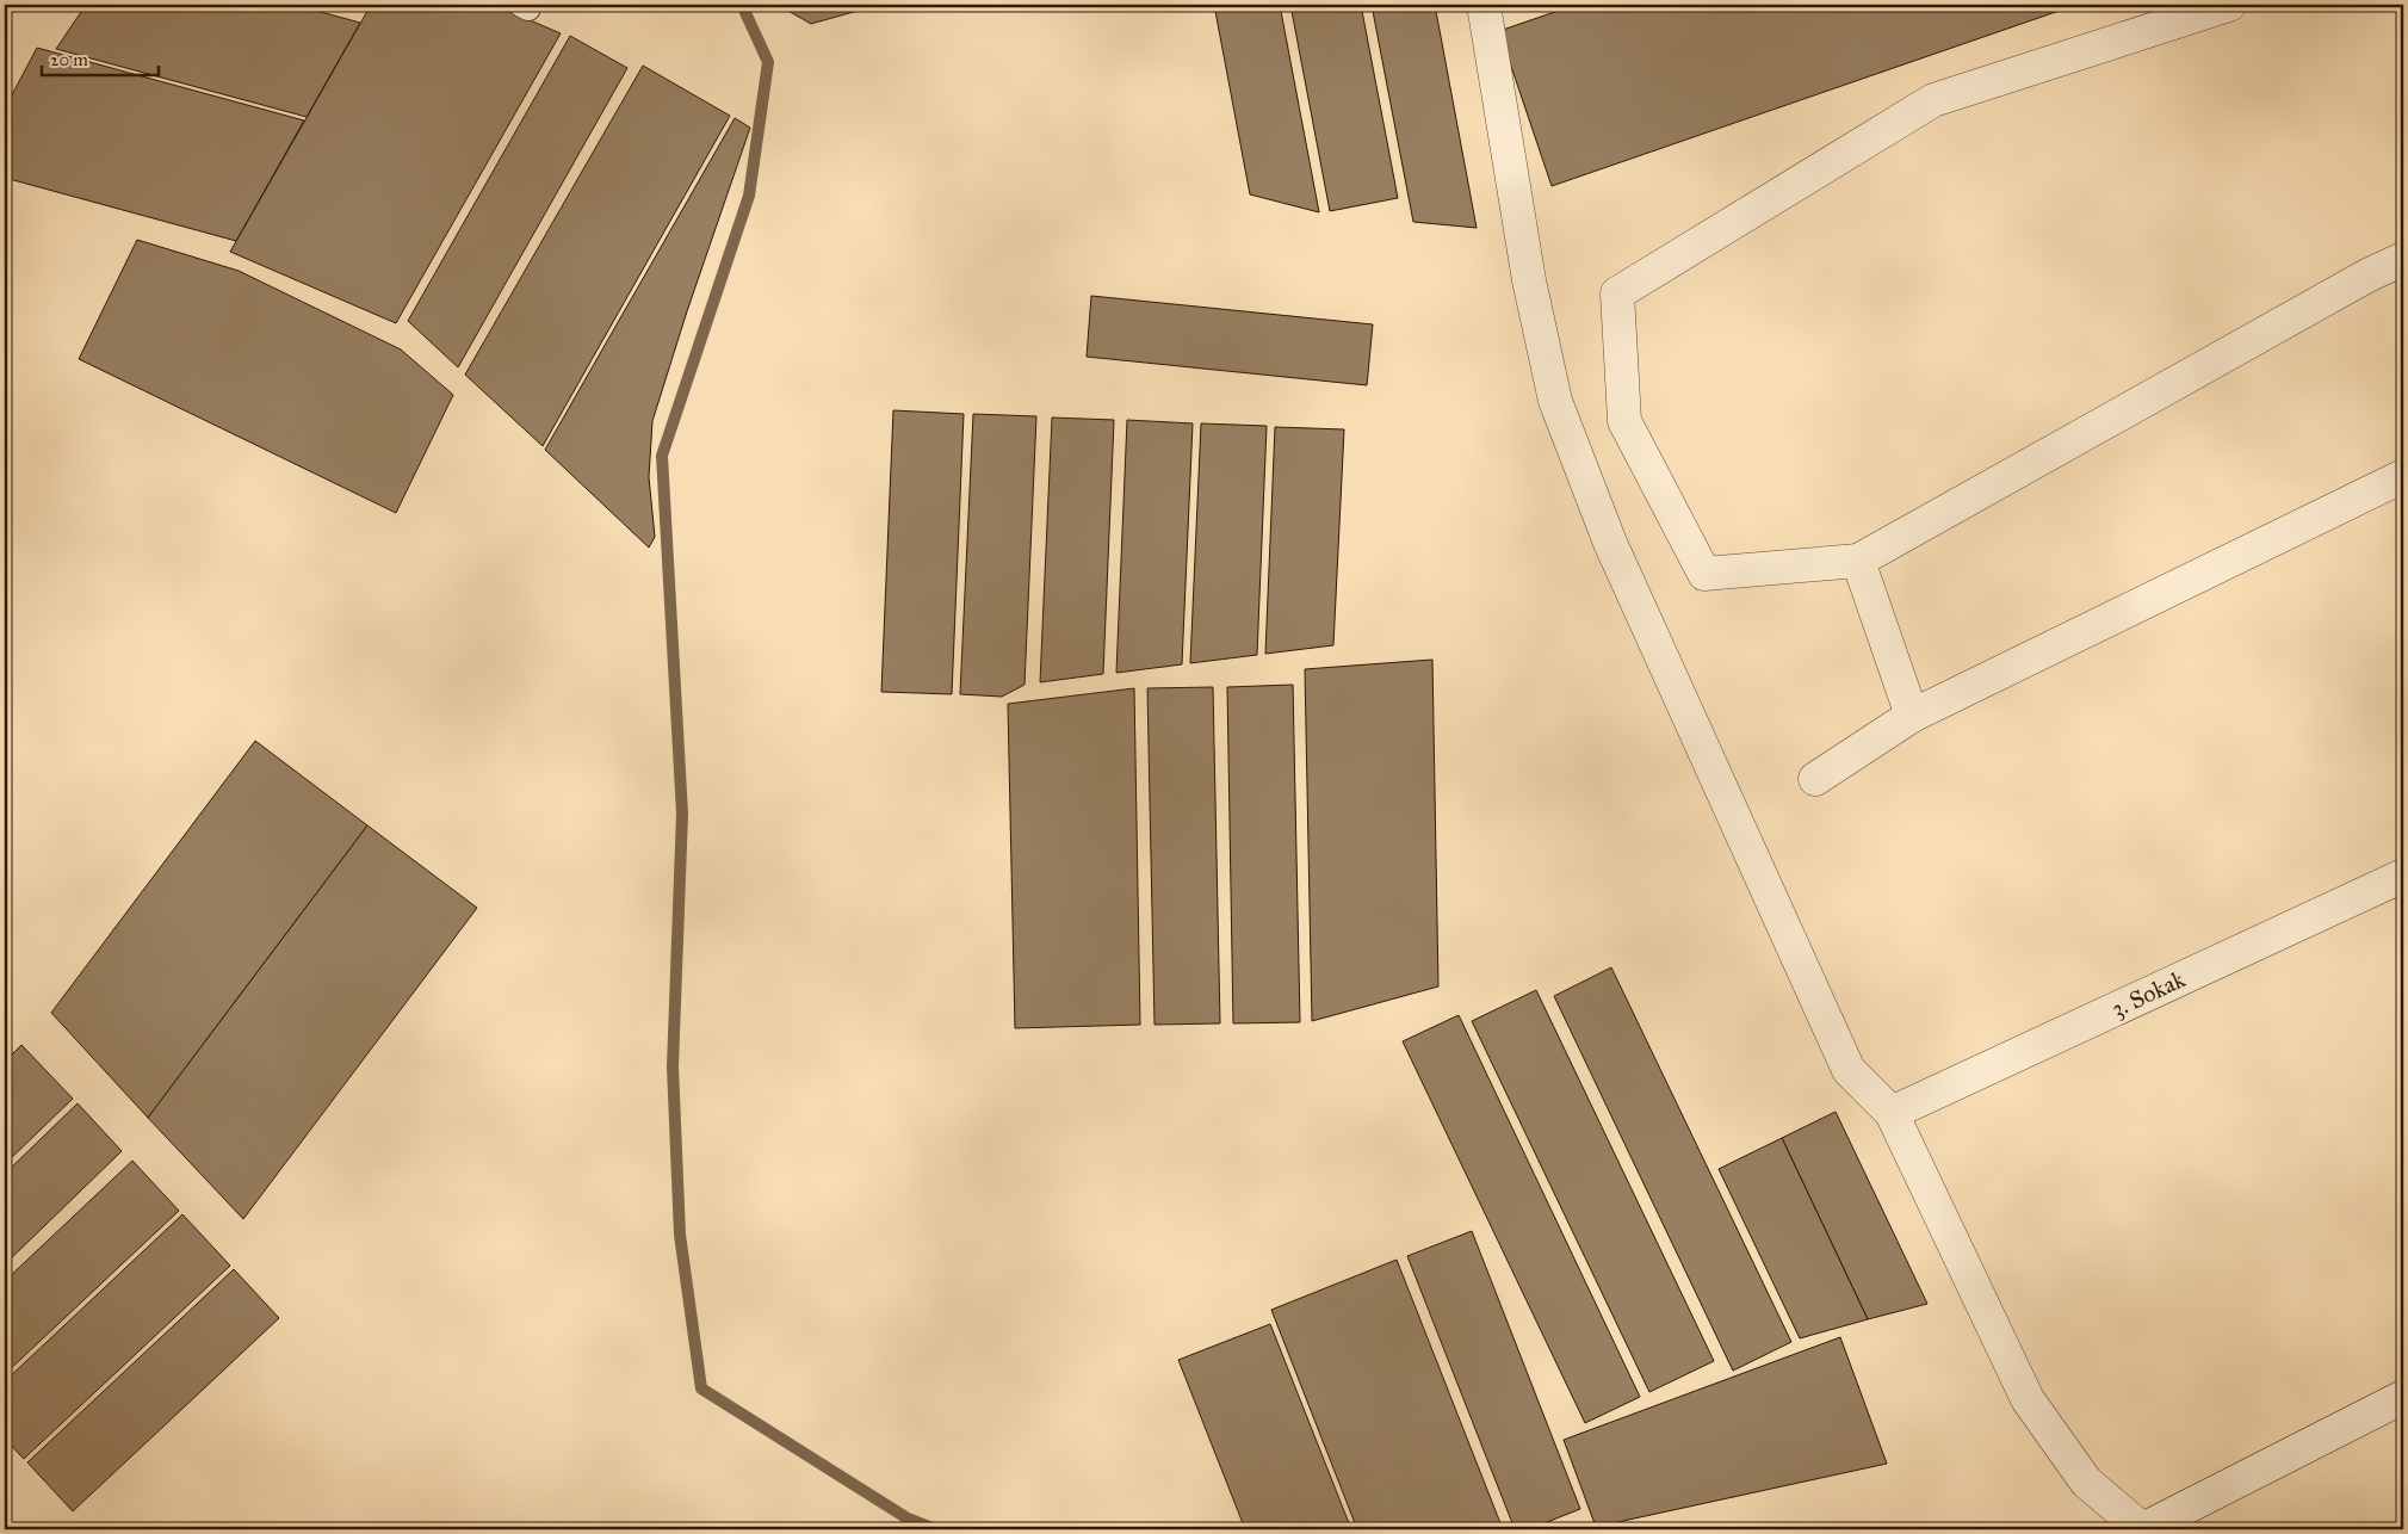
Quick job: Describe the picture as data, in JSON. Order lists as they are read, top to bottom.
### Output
{
  "streets": {
    "street": ["3. Sokak"]
  },
  "scale_bar": "20 m"
}
